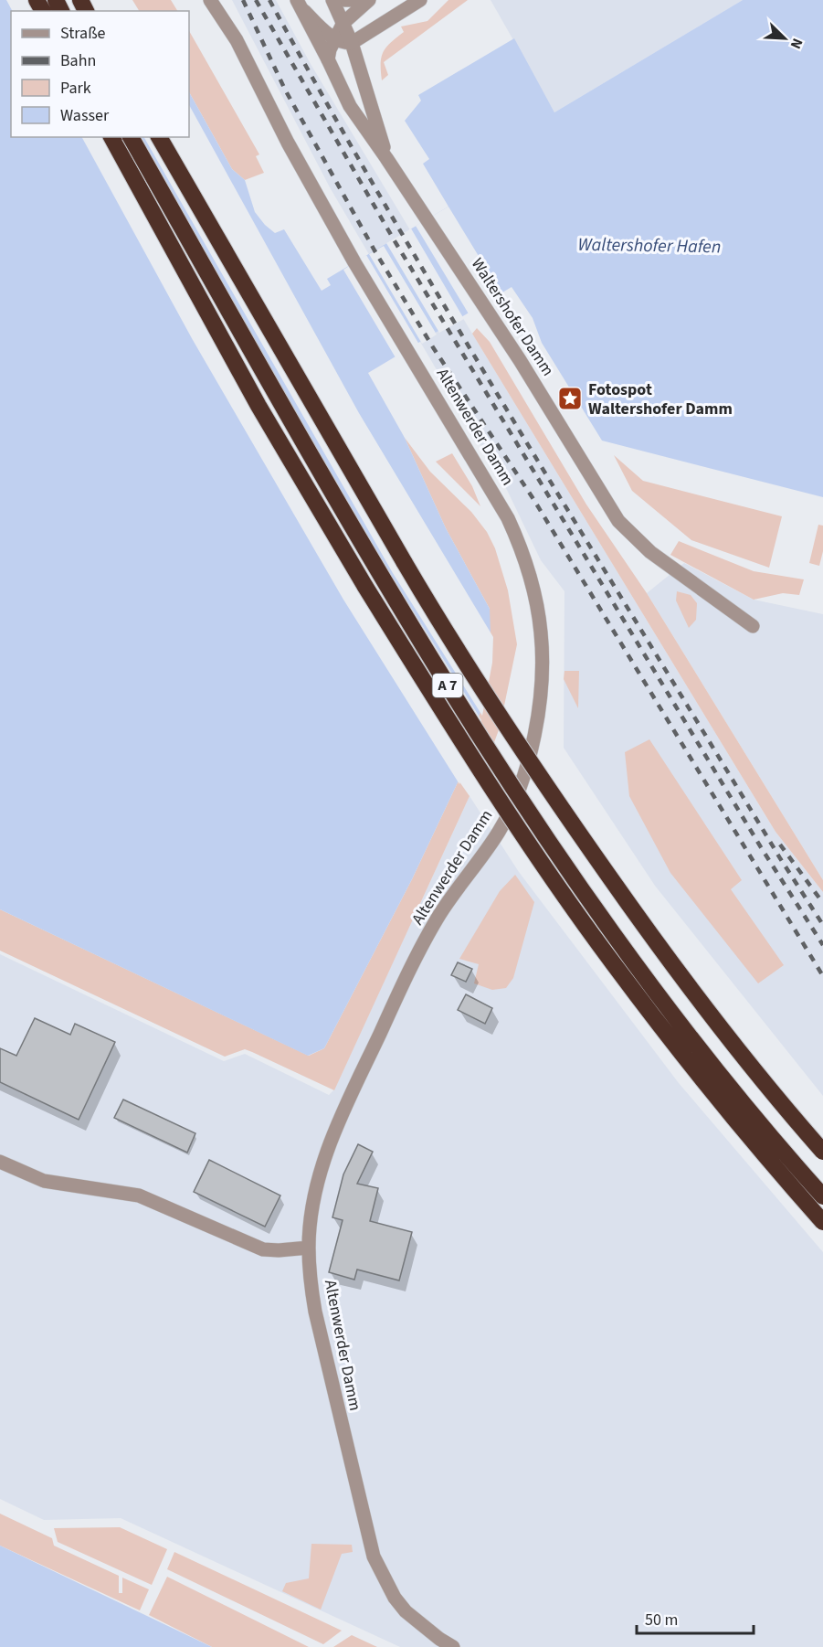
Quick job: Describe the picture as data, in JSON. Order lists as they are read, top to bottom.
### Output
{
  "streets": {
    "highway": ["A 7"],
    "street": ["Waltershofer Damm", "Altenwerder Damm"]
  },
  "water": ["Waltershofer Hafen"],
  "places": {
    "place": ["Fotospot Waltershofer Damm"]
  },
  "legend": [
    "Straße",
    "Bahn",
    "Park",
    "Wasser"
  ],
  "scale_bar": "50 m",
  "north": "bottom right"
}
